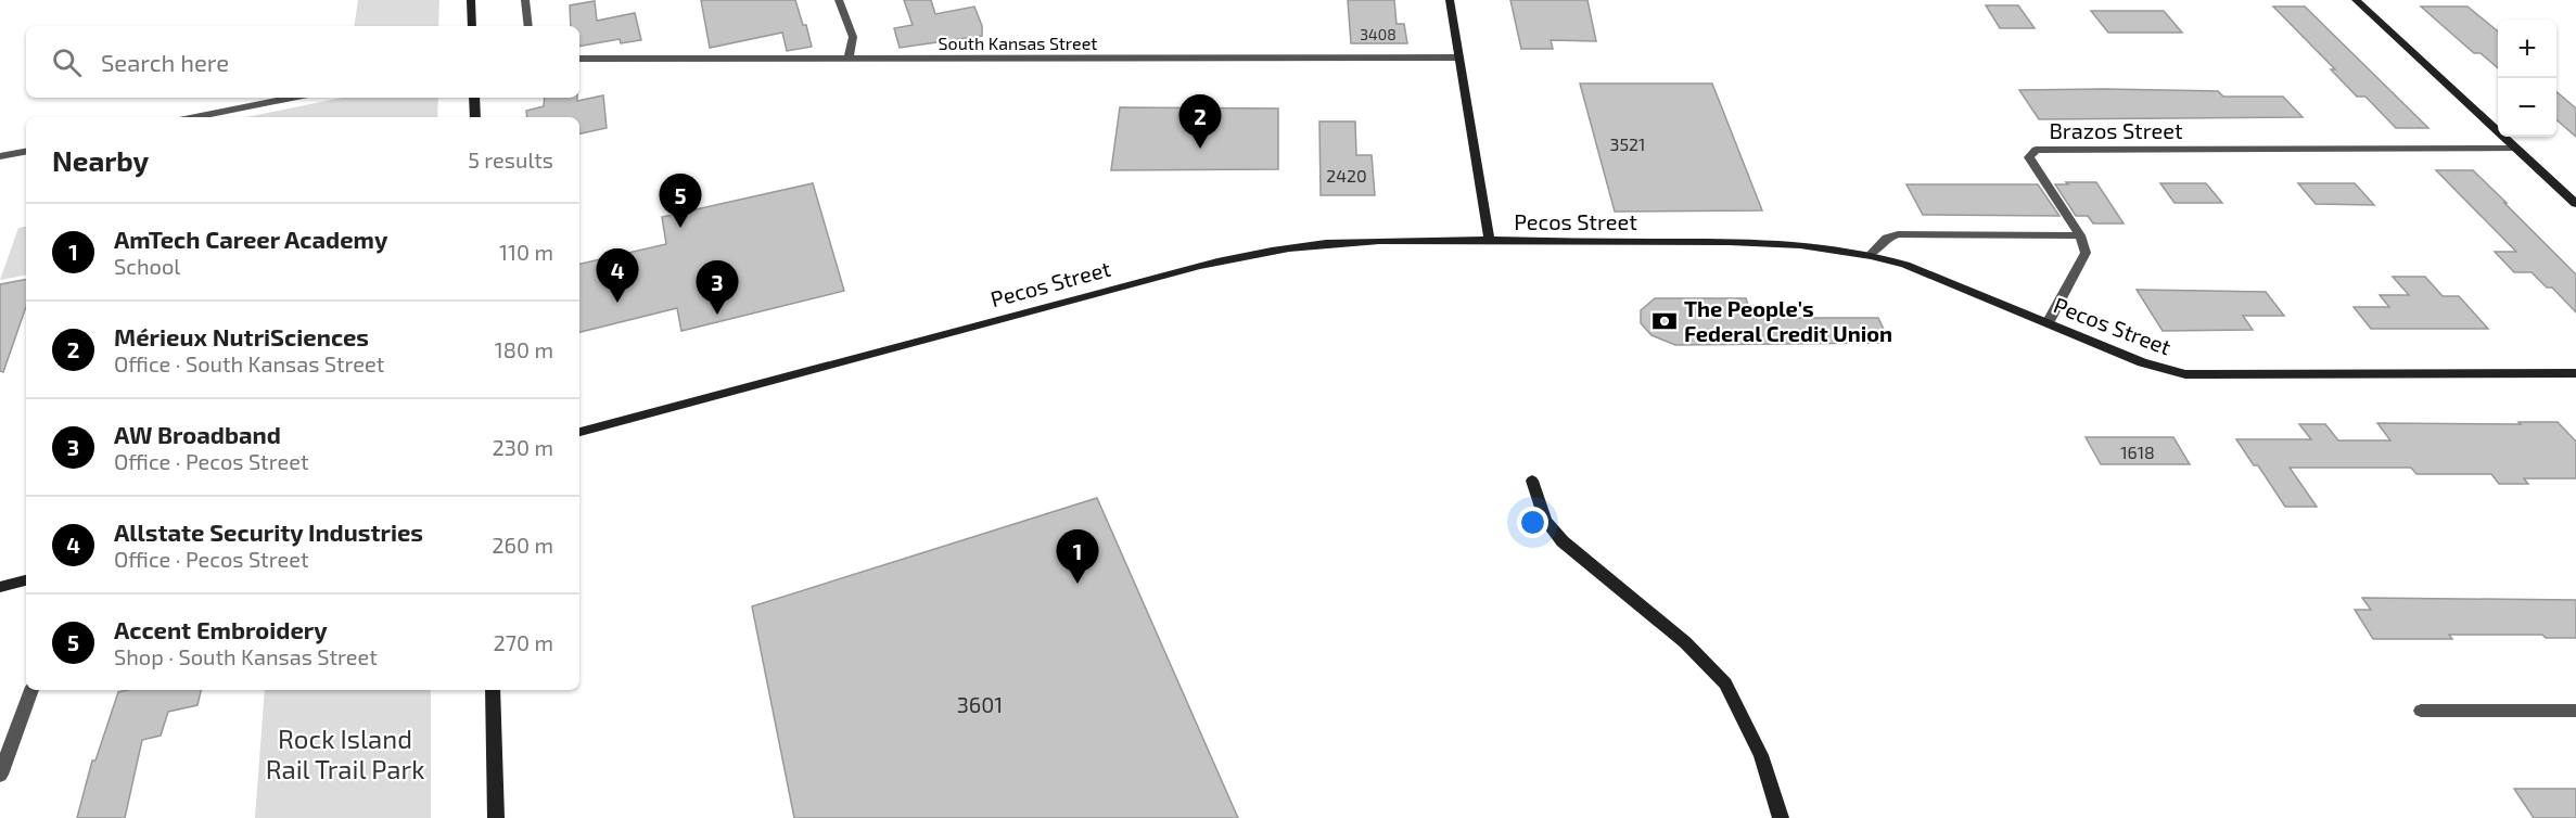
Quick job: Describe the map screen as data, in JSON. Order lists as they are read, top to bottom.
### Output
{
  "streets": {
    "street": ["South Kansas Street", "Brazos Street", "Pecos Street"]
  },
  "parks": ["Rock Island Rail Trail Park"],
  "places": {
    "bank": ["The People's Federal Credit Union"]
  },
  "house_numbers": [
    "3408",
    "3521",
    "2420",
    "1618",
    "3601"
  ],
  "page": {
    "map_buttons": ["+", "−"],
    "search": "Search here",
    "pins": [
      "2",
      "5",
      "4",
      "3",
      "1"
    ],
    "heading": ["Nearby", "5 results"],
    "list": [
      {
        "mark": "1",
        "name": "AmTech Career Academy",
        "note": "School",
        "value": "110 m"
      },
      {
        "mark": "2",
        "name": "Mérieux NutriSciences",
        "note": "Office · South Kansas Street",
        "value": "180 m"
      },
      {
        "mark": "3",
        "name": "AW Broadband",
        "note": "Office · Pecos Street",
        "value": "230 m"
      },
      {
        "mark": "4",
        "name": "Allstate Security Industries",
        "note": "Office · Pecos Street",
        "value": "260 m"
      },
      {
        "mark": "5",
        "name": "Accent Embroidery",
        "note": "Shop · South Kansas Street",
        "value": "270 m"
      }
    ]
  }
}
